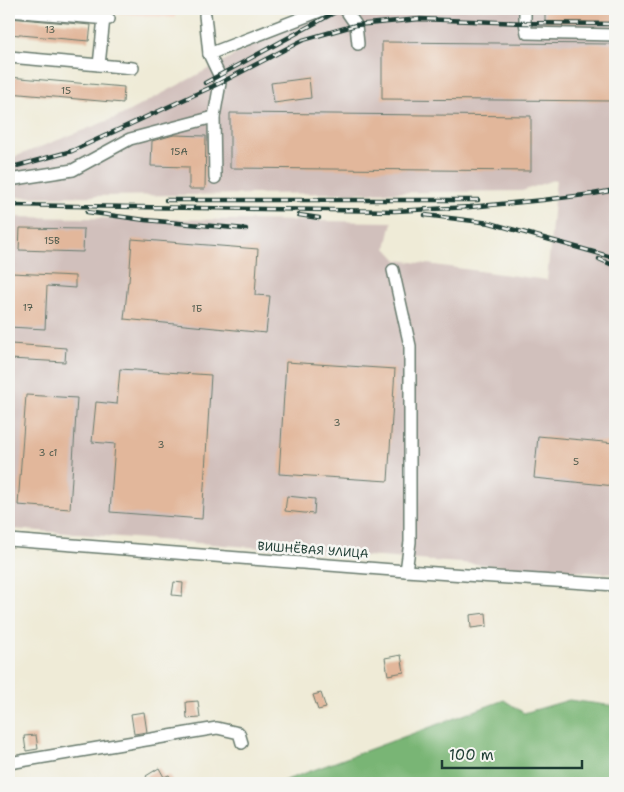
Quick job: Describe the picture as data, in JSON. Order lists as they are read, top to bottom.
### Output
{
  "streets": {
    "street": ["ВИШНЁВАЯ УЛИЦА"]
  },
  "house_numbers": [
    "13",
    "15",
    "15А",
    "15В",
    "17",
    "1Б",
    "3",
    "3",
    "3 с1",
    "5"
  ],
  "scale_bar": "100 m"
}
